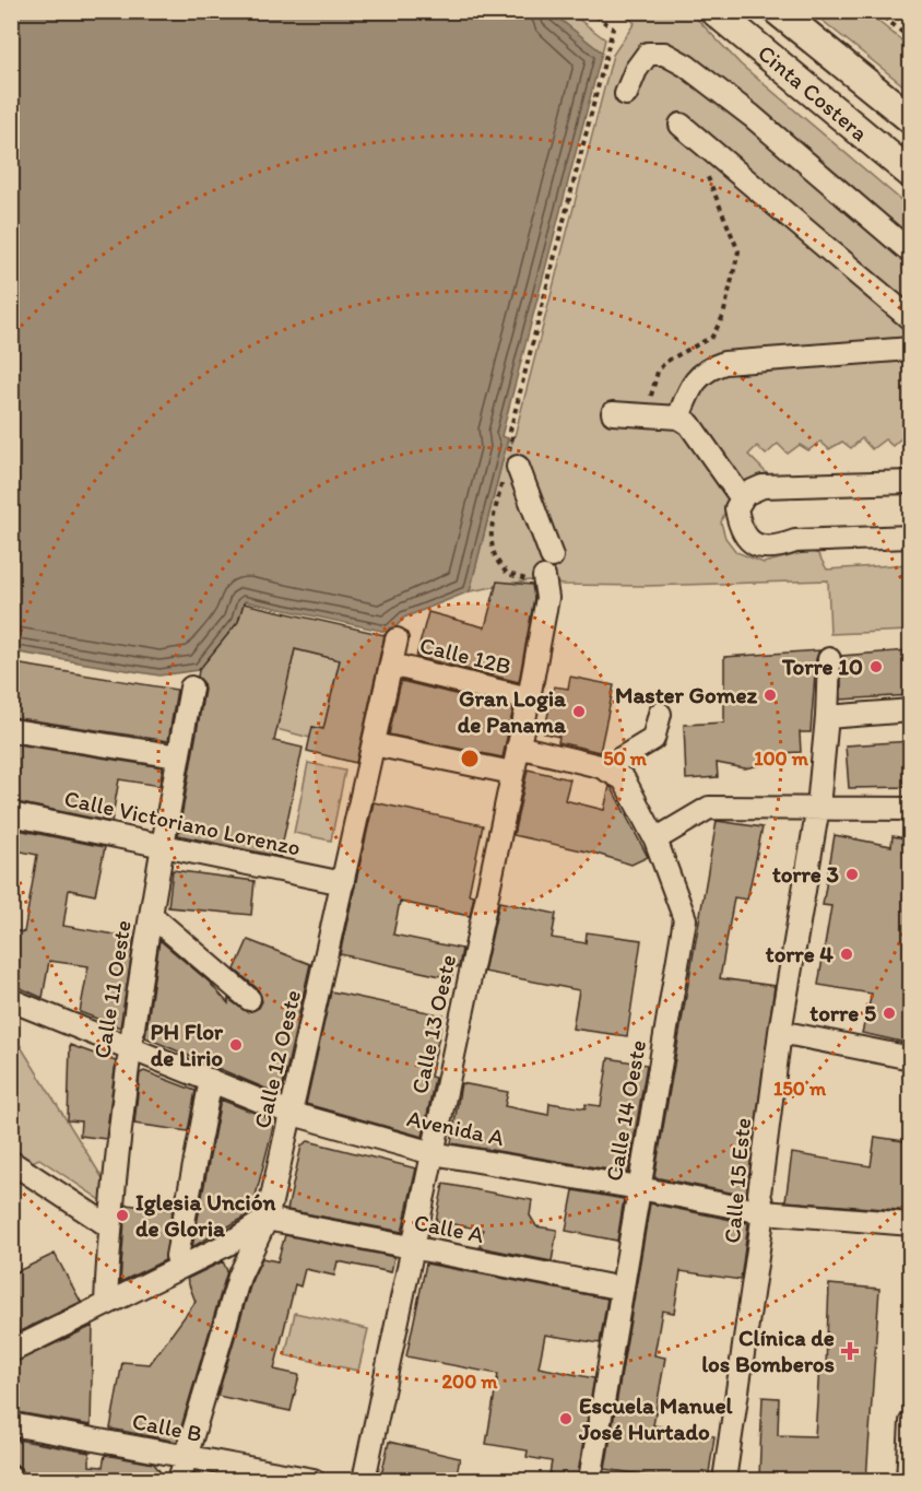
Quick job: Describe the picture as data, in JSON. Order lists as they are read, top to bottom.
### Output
{
  "streets": {
    "main road": ["Cinta Costera"],
    "street": [
      "Calle 12B",
      "Calle Victoriano Lorenzo",
      "Calle 11 Oeste",
      "Calle 13 Oeste",
      "Calle 12 Oeste",
      "Calle 14 Oeste",
      "Avenida A",
      "Calle 15 Este",
      "Calle A",
      "Calle B"
    ]
  },
  "crossings": [
    ["Calle 12B", "Calle 13 Oeste"],
    ["Calle 12B", "Calle 12 Oeste"],
    ["Calle Victoriano Lorenzo", "Calle 11 Oeste"],
    ["Calle Victoriano Lorenzo", "Calle 12 Oeste"],
    ["Calle 11 Oeste", "Avenida A"],
    ["Calle 13 Oeste", "Avenida A"],
    ["Calle 13 Oeste", "Calle A"],
    ["Calle 12 Oeste", "Avenida A"],
    ["Calle 12 Oeste", "Calle A"],
    ["Calle 12 Oeste", "Calle B"],
    ["Calle 14 Oeste", "Avenida A"],
    ["Calle 14 Oeste", "Calle A"],
    ["Avenida A", "Calle 15 Este"]
  ],
  "places": {
    "other": [
      "Torre 10",
      "Master Gomez",
      "Gran Logia de Panama",
      "torre 3",
      "torre 4",
      "torre 5",
      "PH Flor de Lirio",
      "Iglesia Unción de Gloria",
      "Escuela Manuel José Hurtado"
    ],
    "health": ["Clínica de los Bomberos"]
  },
  "rings": [
    "50 m",
    "100 m",
    "150 m",
    "200 m"
  ]
}
